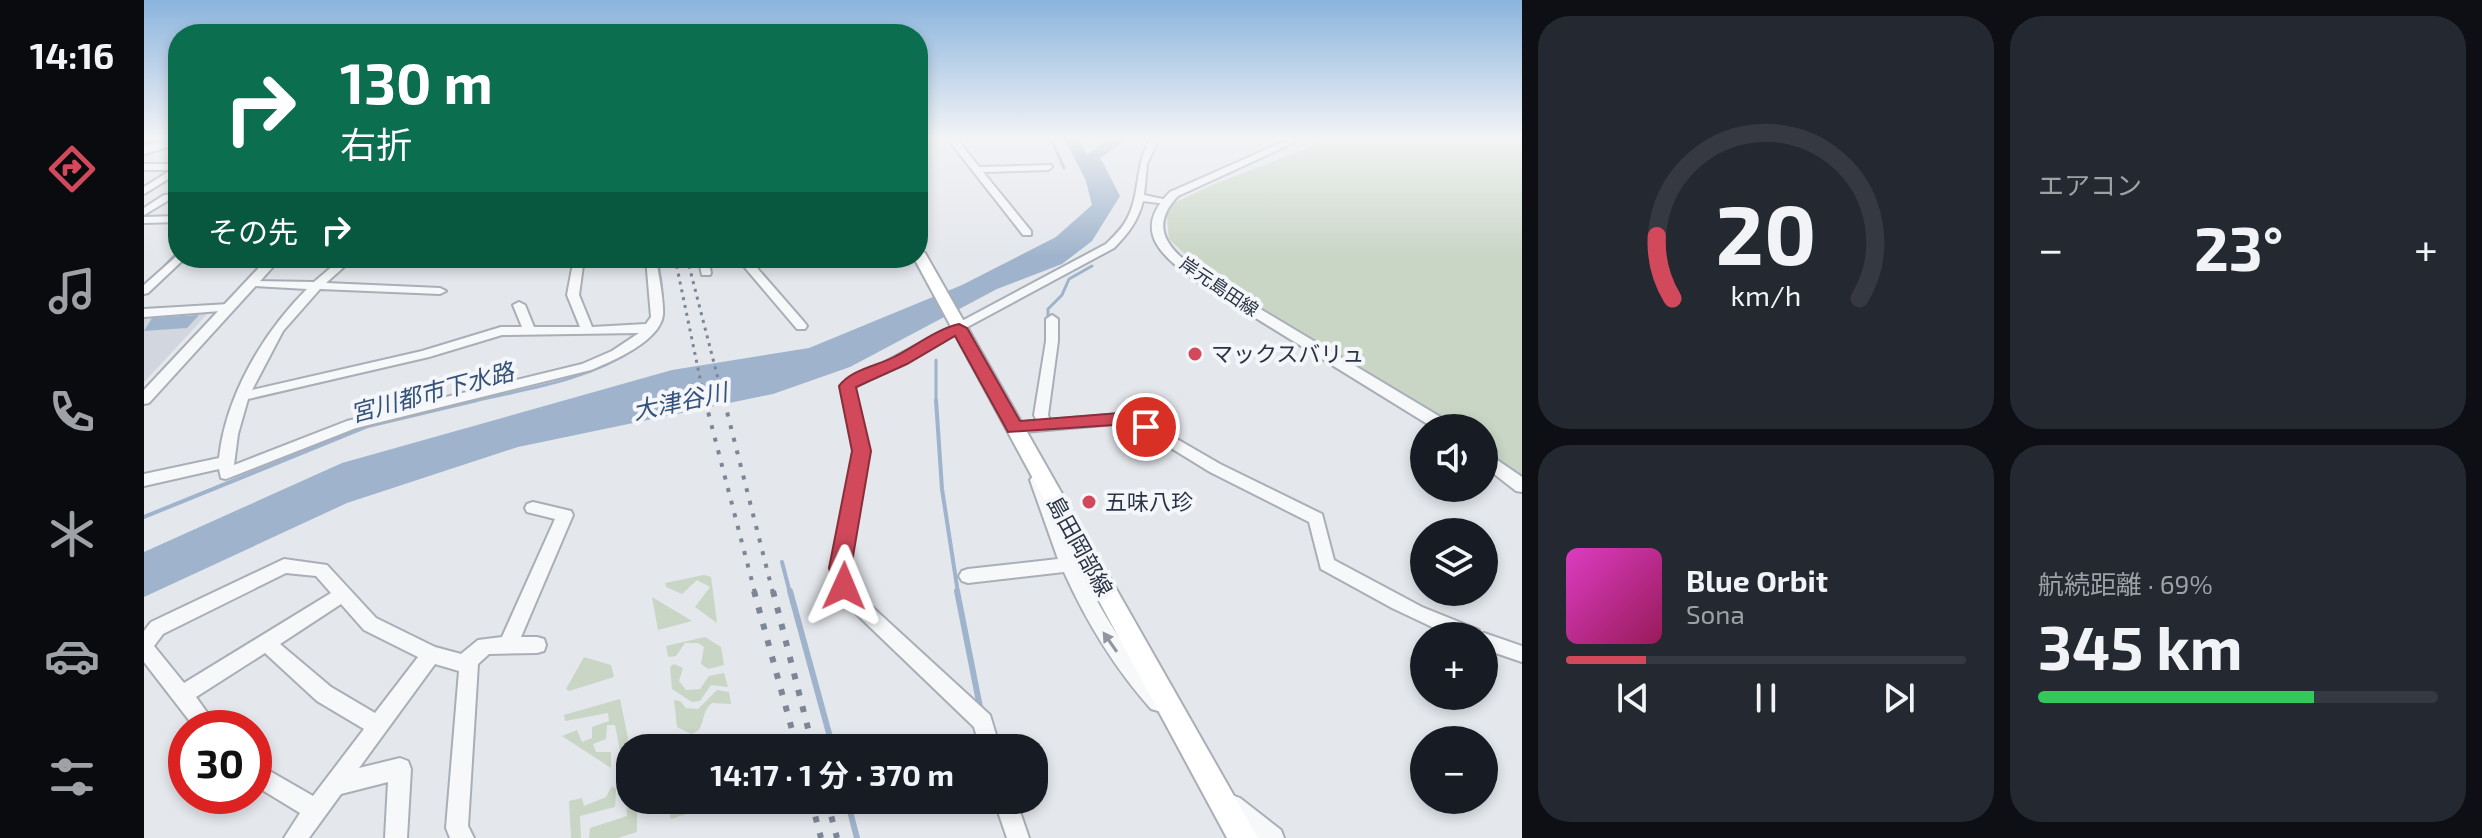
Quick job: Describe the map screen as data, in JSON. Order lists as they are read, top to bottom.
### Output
{
  "streets": {
    "main road": ["島田岡部線"],
    "street": ["岸元島田線"]
  },
  "water": ["宮川都市下水路", "大津谷川"],
  "places": ["マックスバリュ", "五味八珍"],
  "page": {
    "tabs": "14:16",
    "tile": [
      "エアコン",
      ["航続距離 · 69%", "345 km"]
    ],
    "turn": ["130 m", "右折"],
    "then": "その先",
    "heat": ["−", "23°", "+"],
    "map_buttons": ["+", "−"],
    "song": ["Blue Orbit", "Sona"],
    "limit": "30",
    "trip": "14:17 · 1 分 · 370 m",
    "gauge": ["20", "km/h"]
  }
}
